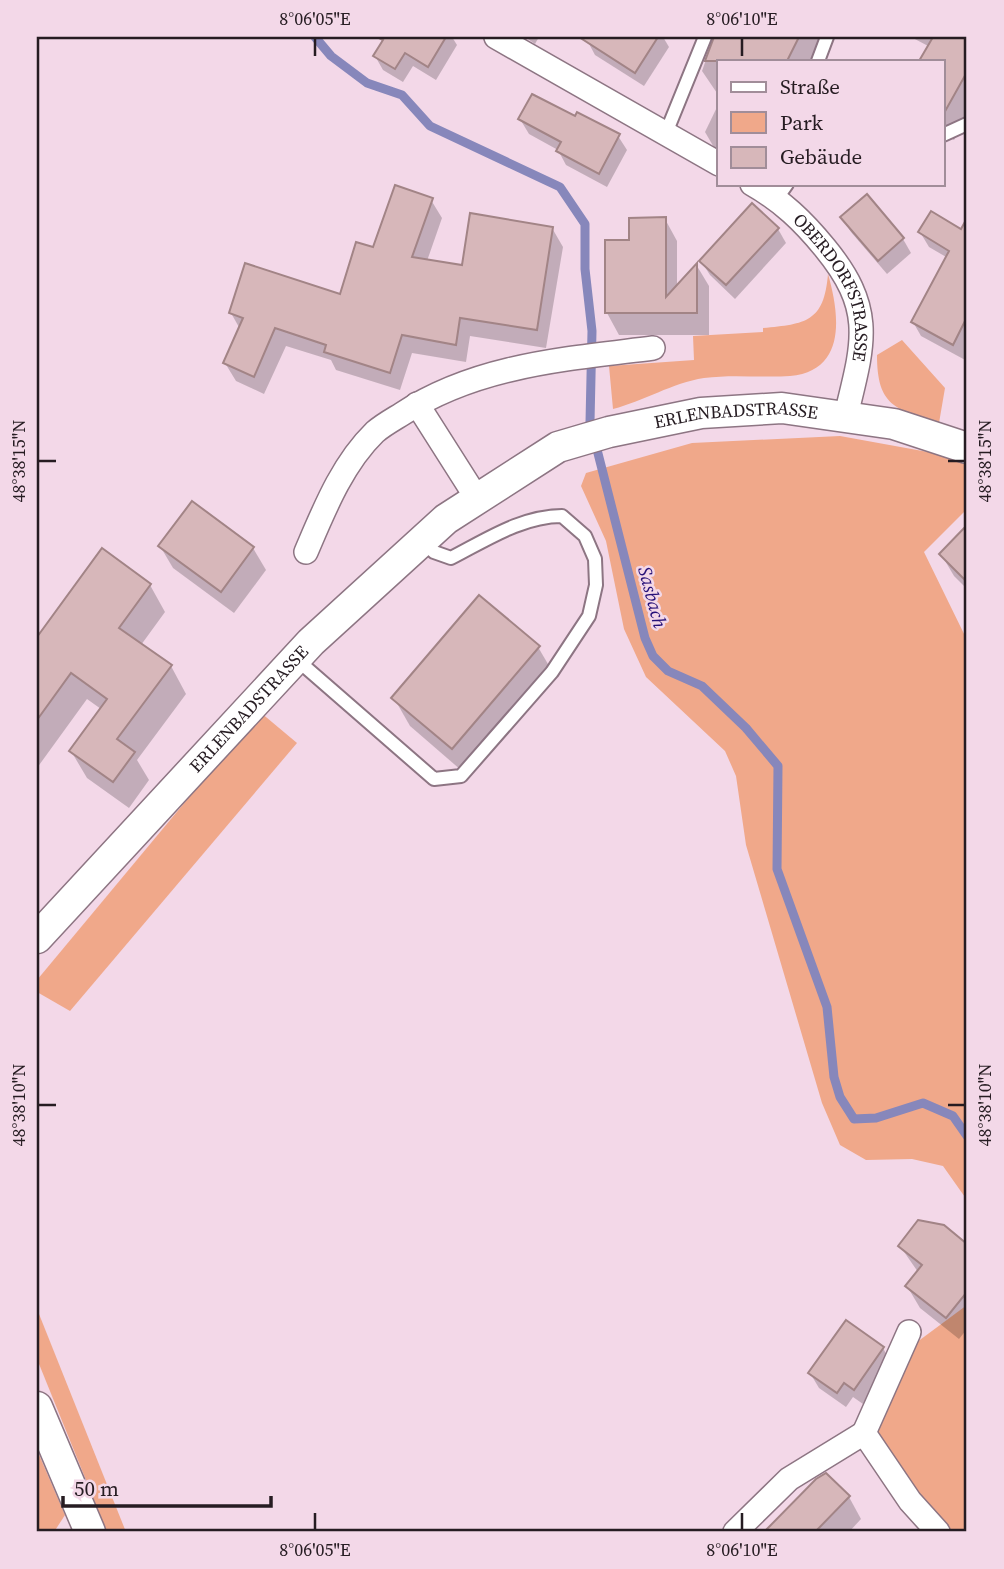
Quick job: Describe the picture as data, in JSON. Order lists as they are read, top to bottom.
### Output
{
  "streets": {
    "street": ["OBERDORFSTRASSE", "ERLENBADSTRASSE"]
  },
  "crossings": [
    ["OBERDORFSTRASSE", "ERLENBADSTRASSE"]
  ],
  "water": ["Sasbach"],
  "legend": ["Straße", "Park", "Gebäude"],
  "scale_bar": "50 m",
  "coordinates": [
    "8°06'05\"E",
    "8°06'10\"E",
    "48°38'15\"N",
    "48°38'10\"N"
  ]
}
